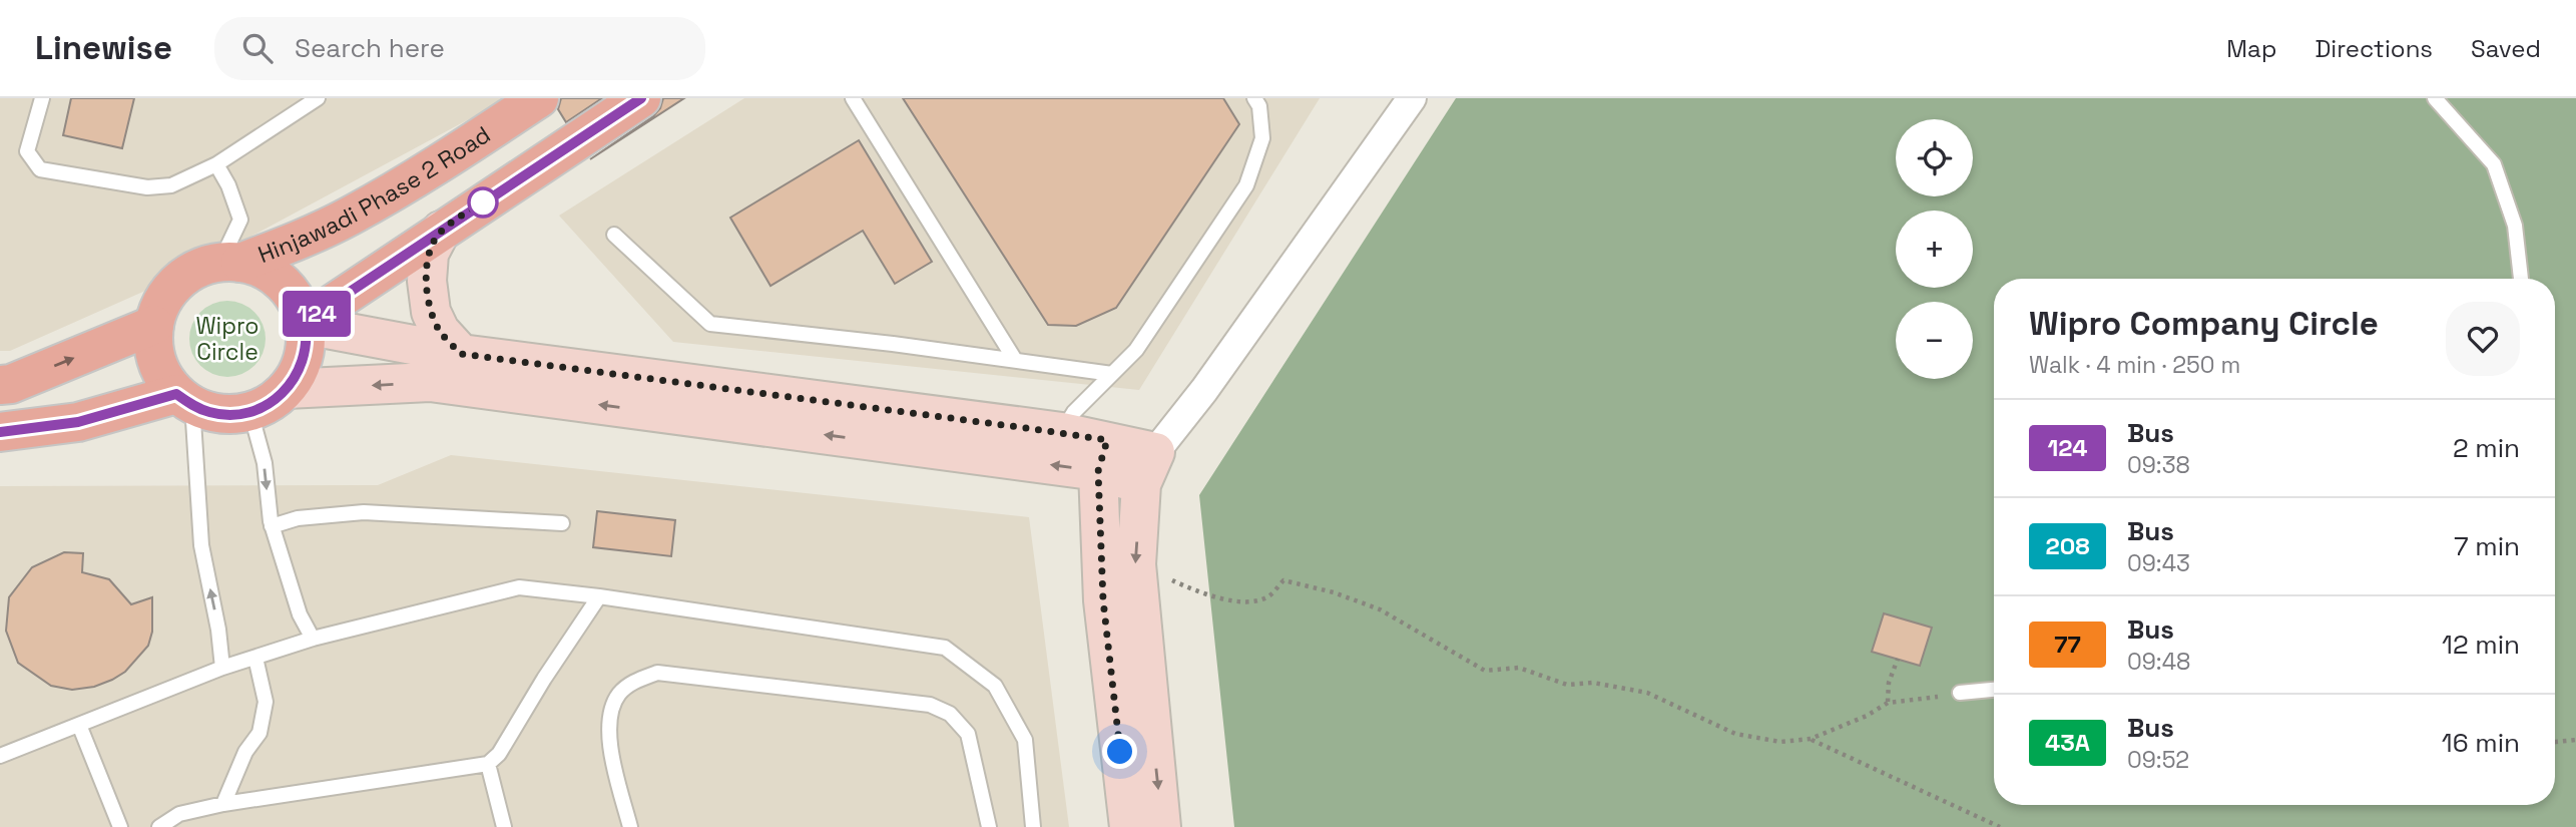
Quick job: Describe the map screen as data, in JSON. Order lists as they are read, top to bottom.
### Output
{
  "streets": {
    "main road": ["Hinjawadi Phase 2 Road"]
  },
  "parks": ["Wipro Circle"],
  "lines": ["bus line 124"],
  "page": {
    "header": "Linewise",
    "search": "Search here",
    "nav": ["Map", "Directions", "Saved"],
    "on_map": "124",
    "map_buttons": ["+", "−"],
    "heading": ["Wipro Company Circle", "Walk · 4 min · 250 m"],
    "list": [
      {
        "mark": "124",
        "name": "Bus",
        "note": "09:38",
        "value": "2 min"
      },
      {
        "mark": "208",
        "name": "Bus",
        "note": "09:43",
        "value": "7 min"
      },
      {
        "mark": "77",
        "name": "Bus",
        "note": "09:48",
        "value": "12 min"
      },
      {
        "mark": "43A",
        "name": "Bus",
        "note": "09:52",
        "value": "16 min"
      }
    ]
  }
}
